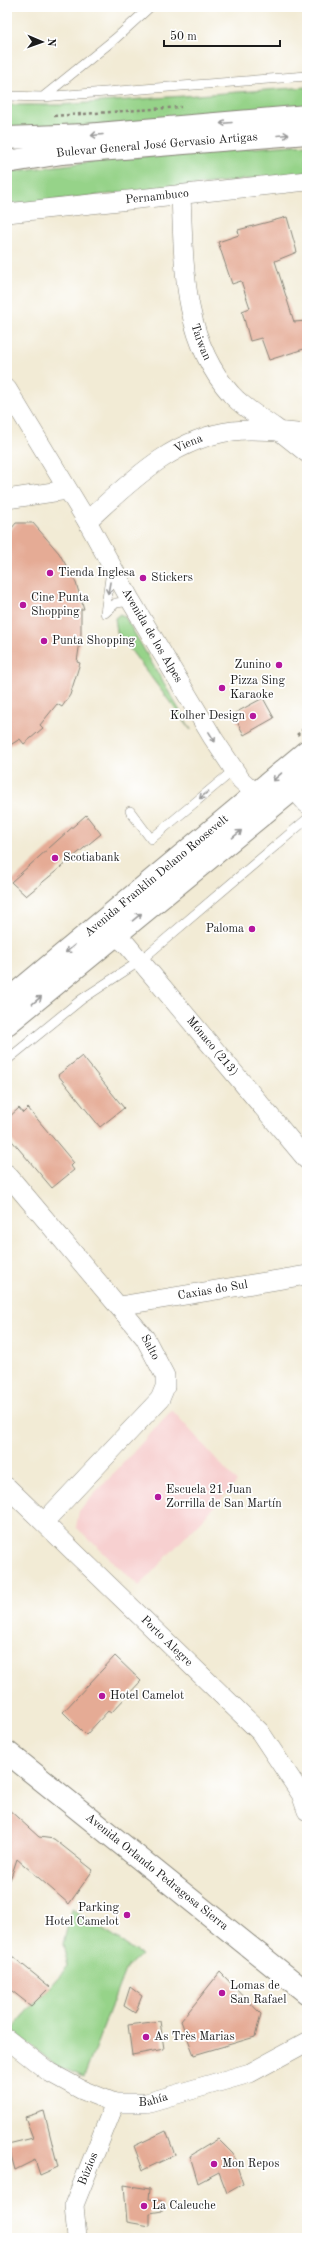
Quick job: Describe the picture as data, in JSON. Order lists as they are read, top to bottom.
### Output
{
  "streets": {
    "main road": ["Bulevar General José Gervasio Artigas", "Avenida Franklin Delano Roosevelt", "Avenida Orlando Pedragosa Sierra"],
    "street": [
      "Pernambuco",
      "Taiwan",
      "Viena",
      "Avenida de los Alpes",
      "Mónaco (213)",
      "Caxias do Sul",
      "Salto",
      "Porto Alegre",
      "Bahía",
      "Búzios"
    ]
  },
  "crossings": [
    ["Pernambuco", "Taiwan"],
    ["Taiwan", "Viena"],
    ["Viena", "Avenida de los Alpes"],
    ["Avenida de los Alpes", "Avenida Franklin Delano Roosevelt"],
    ["Avenida Franklin Delano Roosevelt", "Mónaco (213)"],
    ["Caxias do Sul", "Salto"],
    ["Salto", "Porto Alegre"],
    ["Bahía", "Búzios"]
  ],
  "one_way": ["Avenida de los Alpes"],
  "places": [
    "Tienda Inglesa",
    "Stickers",
    "Cine Punta Shopping",
    "Punta Shopping",
    "Zunino",
    "Pizza Sing Karaoke",
    "Kolher Design",
    "Scotiabank",
    "Paloma",
    "Escuela 21 Juan Zorrilla de San Martín",
    "Hotel Camelot",
    "Parking Hotel Camelot",
    "Lomas de San Rafael",
    "As Très Marias",
    "Mon Repos",
    "La Caleuche"
  ],
  "scale_bar": "50 m",
  "north": "right"
}
